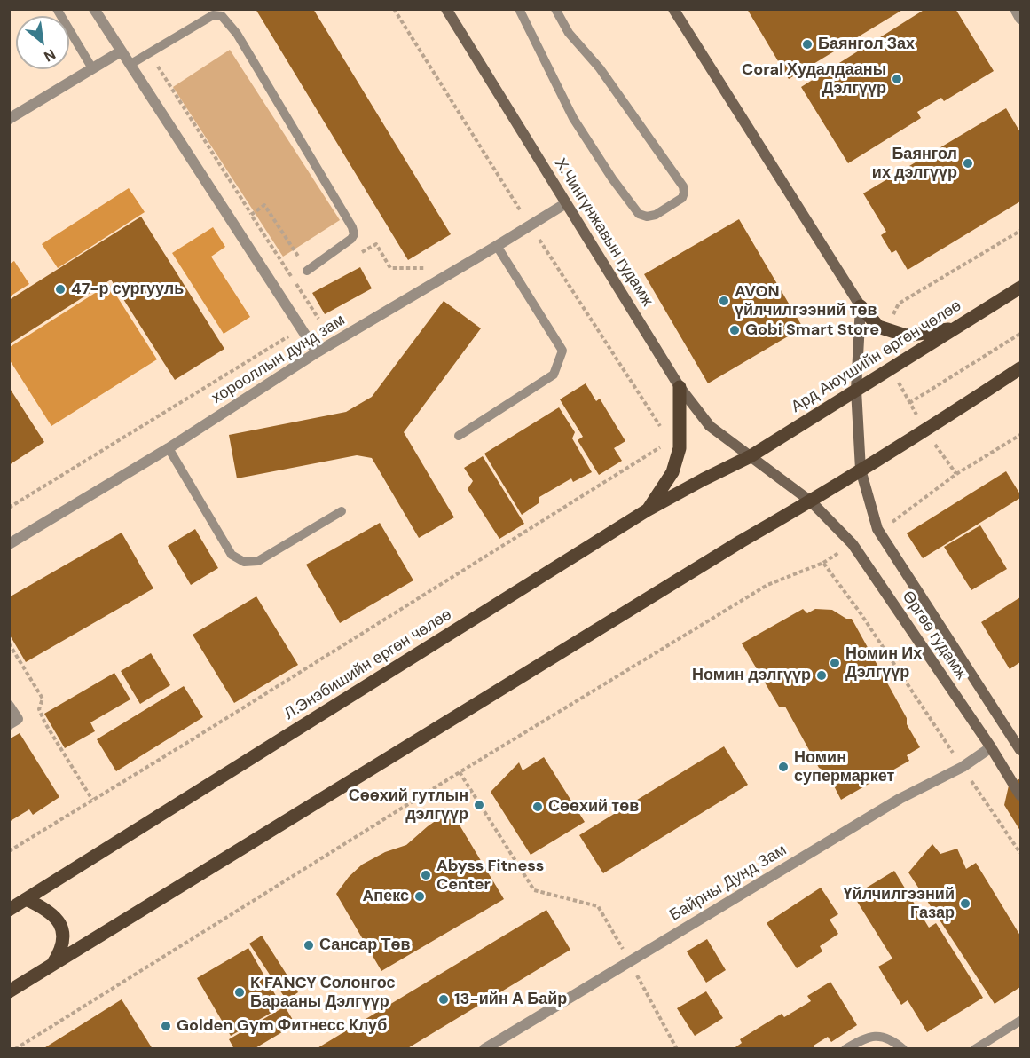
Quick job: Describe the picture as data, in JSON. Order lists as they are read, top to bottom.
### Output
{
  "streets": {
    "main road": [
      "Х.Чингүнжавын гудамж",
      "Ард Аюушийн өргөн чөлөө",
      "Өргөө гудамж",
      "Л.Энэбишийн өргөн чөлөө"
    ],
    "street": ["хорооллын дунд зам", "Байрны Дунд Зам"]
  },
  "crossings": [
    ["Х.Чингүнжавын гудамж", "Ард Аюушийн өргөн чөлөө"],
    ["Х.Чингүнжавын гудамж", "хорооллын дунд зам"],
    ["Х.Чингүнжавын гудамж", "Өргөө гудамж"],
    ["Х.Чингүнжавын гудамж", "Л.Энэбишийн өргөн чөлөө"],
    ["Ард Аюушийн өргөн чөлөө", "Өргөө гудамж"],
    ["Ард Аюушийн өргөн чөлөө", "Л.Энэбишийн өргөн чөлөө"],
    ["Өргөө гудамж", "Байрны Дунд Зам"]
  ],
  "places": [
    "Баянгол Зах",
    "Coral Худалдааны Дэлгүүр",
    "Баянгол их дэлгүүр",
    "47-р сургууль",
    "AVON үйлчилгээний төв",
    "Gobi Smart Store",
    "Номин Их Дэлгүүр",
    "Номин дэлгүүр",
    "Номин супермаркет",
    "Сөөхий гутлын дэлгүүр",
    "Сөөхий төв",
    "Abyss Fitness Center",
    "Aпекс",
    "Үйлчилгээний Газар",
    "Сансар Төв",
    "K FANCY Солонгос Барааны Дэлгүүр",
    "13-ийн А Байр",
    "Golden Gym Фитнесс Клуб"
  ],
  "north": "bottom right"
}
